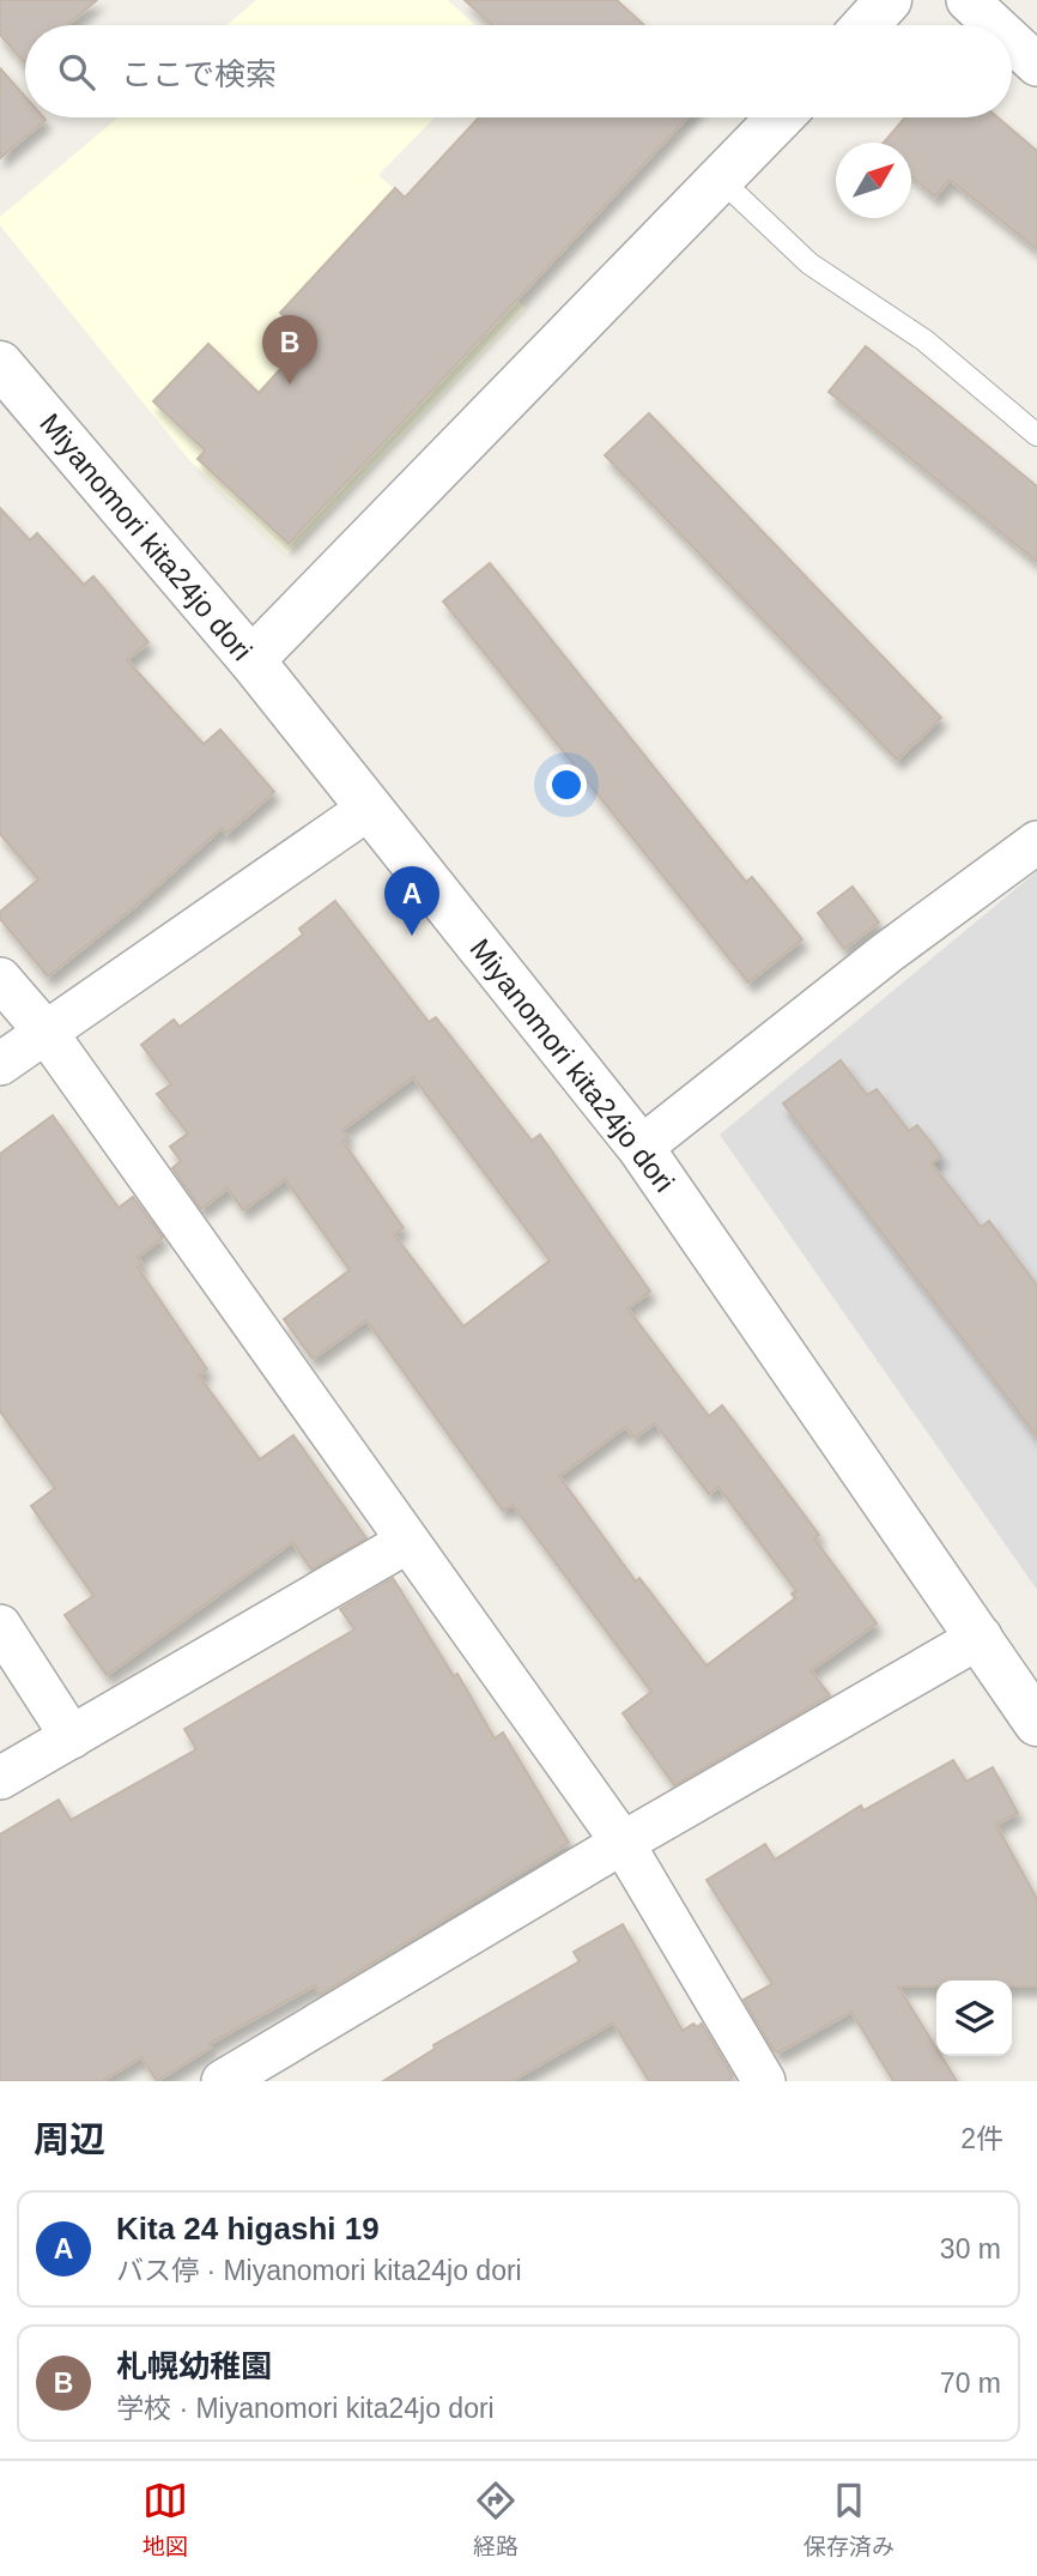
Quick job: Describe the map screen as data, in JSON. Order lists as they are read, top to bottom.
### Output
{
  "streets": {
    "street": ["Miyanomori kita24jo dori"]
  },
  "north": "top right",
  "page": {
    "search": "ここで検索",
    "pins": ["B", "A"],
    "heading": ["周辺", "2件"],
    "list": [
      {
        "mark": "A",
        "name": "Kita 24 higashi 19",
        "note": "バス停 · Miyanomori kita24jo dori",
        "value": "30 m"
      },
      {
        "mark": "B",
        "name": "札幌幼稚園",
        "note": "学校 · Miyanomori kita24jo dori",
        "value": "70 m"
      }
    ],
    "nav": ["地図", "経路", "保存済み"]
  }
}
